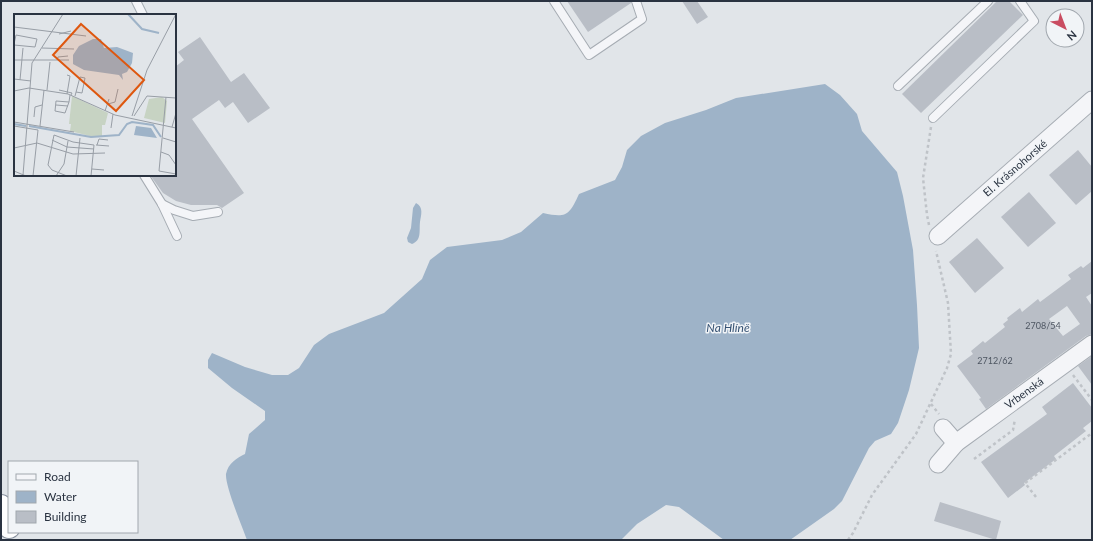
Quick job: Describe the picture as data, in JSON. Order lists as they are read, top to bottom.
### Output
{
  "streets": {
    "street": ["El. Krásnohorské", "Vrbenská"]
  },
  "water": ["Na Hlíně"],
  "house_numbers": ["2708/54", "2712/62"],
  "legend": ["Road", "Water", "Building"],
  "north": "bottom right"
}
